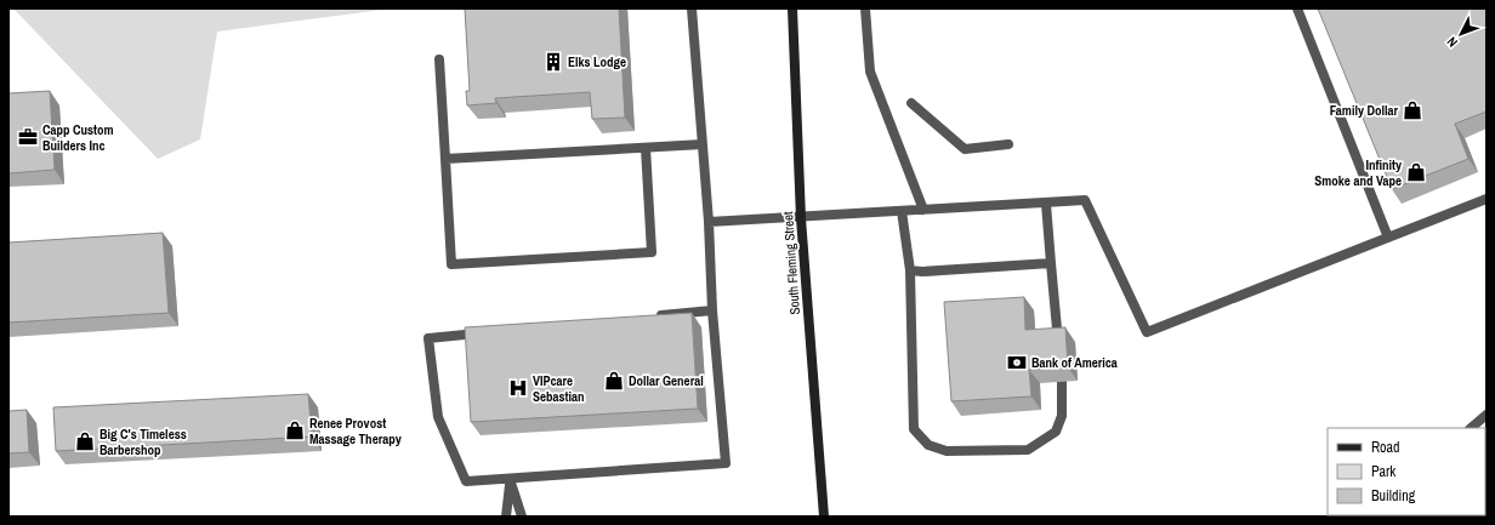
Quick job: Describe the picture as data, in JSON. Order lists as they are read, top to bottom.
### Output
{
  "streets": {
    "street": ["South Fleming Street"]
  },
  "places": {
    "building": ["Elks Lodge"],
    "shop": [
      "Family Dollar",
      "Infinity Smoke and Vape",
      "Dollar General",
      "Renee Provost Massage Therapy",
      "Big C's Timeless Barbershop"
    ],
    "office": ["Capp Custom Builders Inc"],
    "bank": ["Bank of America"],
    "hospital": ["VIPcare Sebastian"]
  },
  "legend": ["Road", "Park", "Building"],
  "north": "bottom left"
}
